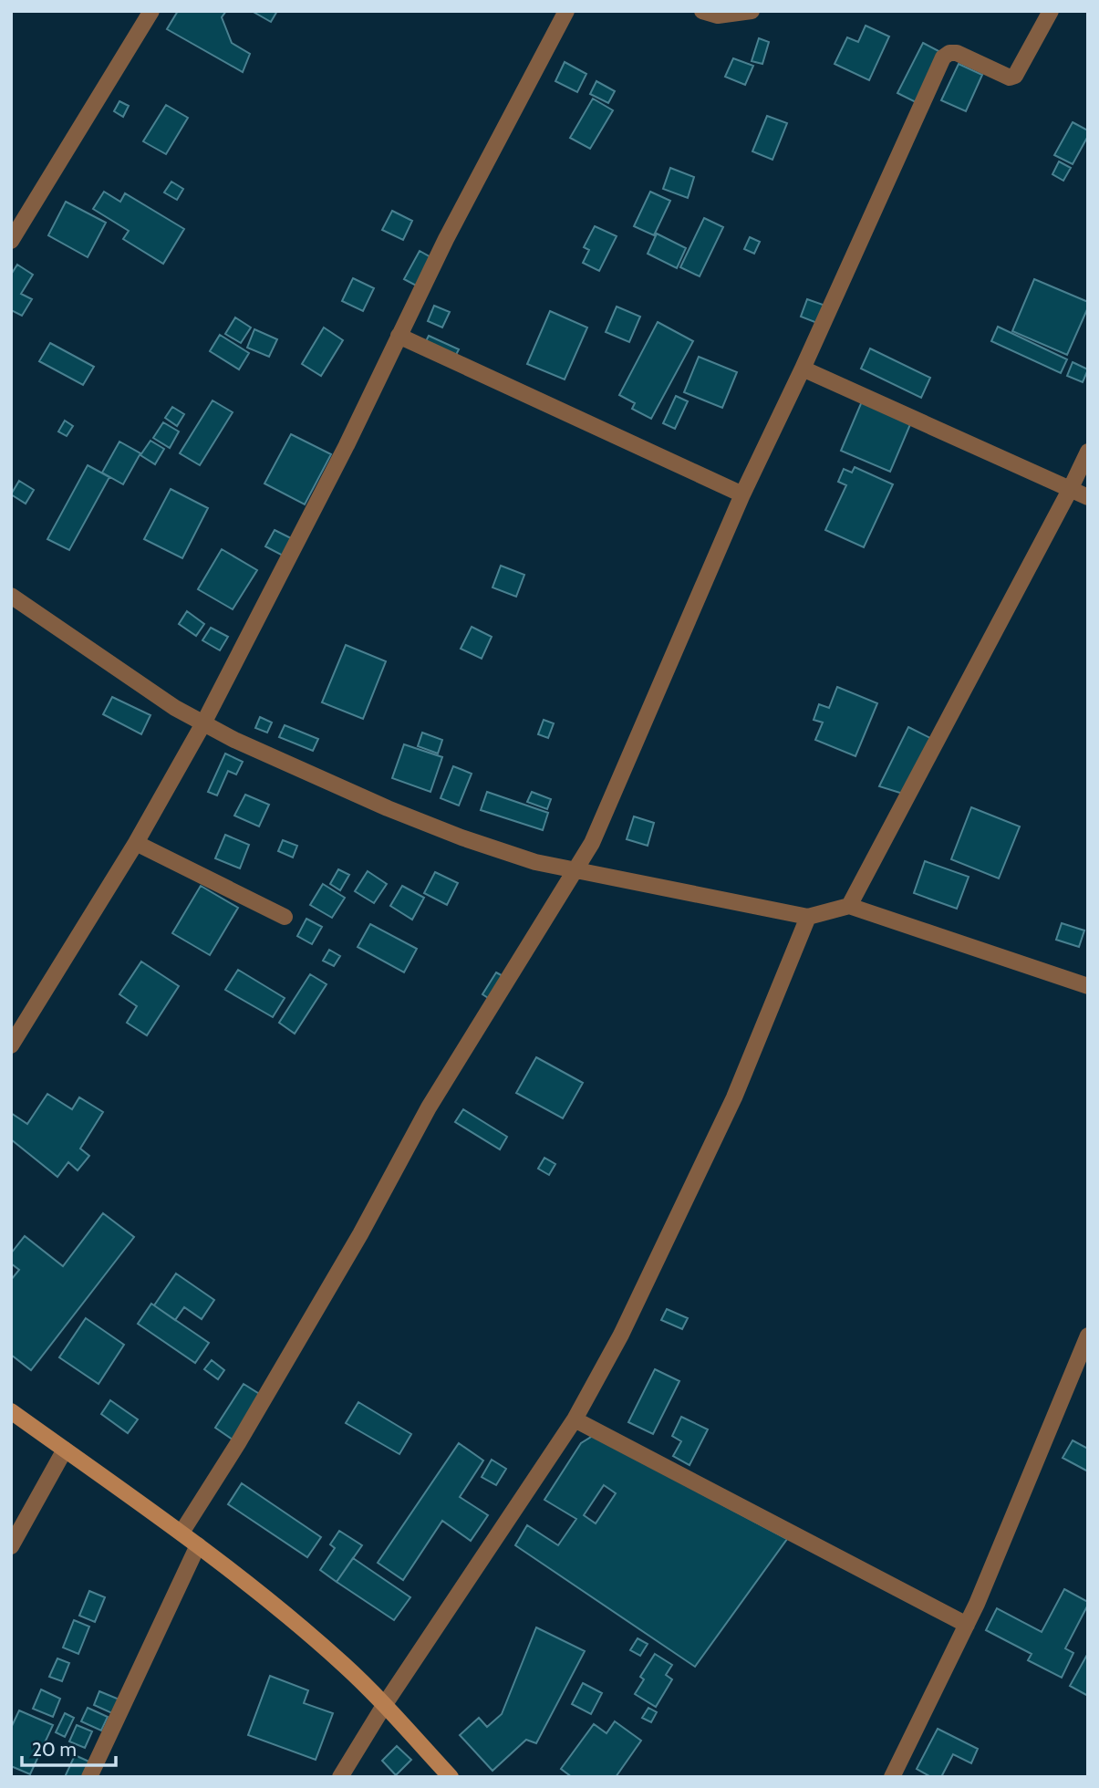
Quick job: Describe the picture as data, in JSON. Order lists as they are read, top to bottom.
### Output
{
  "scale_bar": "20 m"
}
